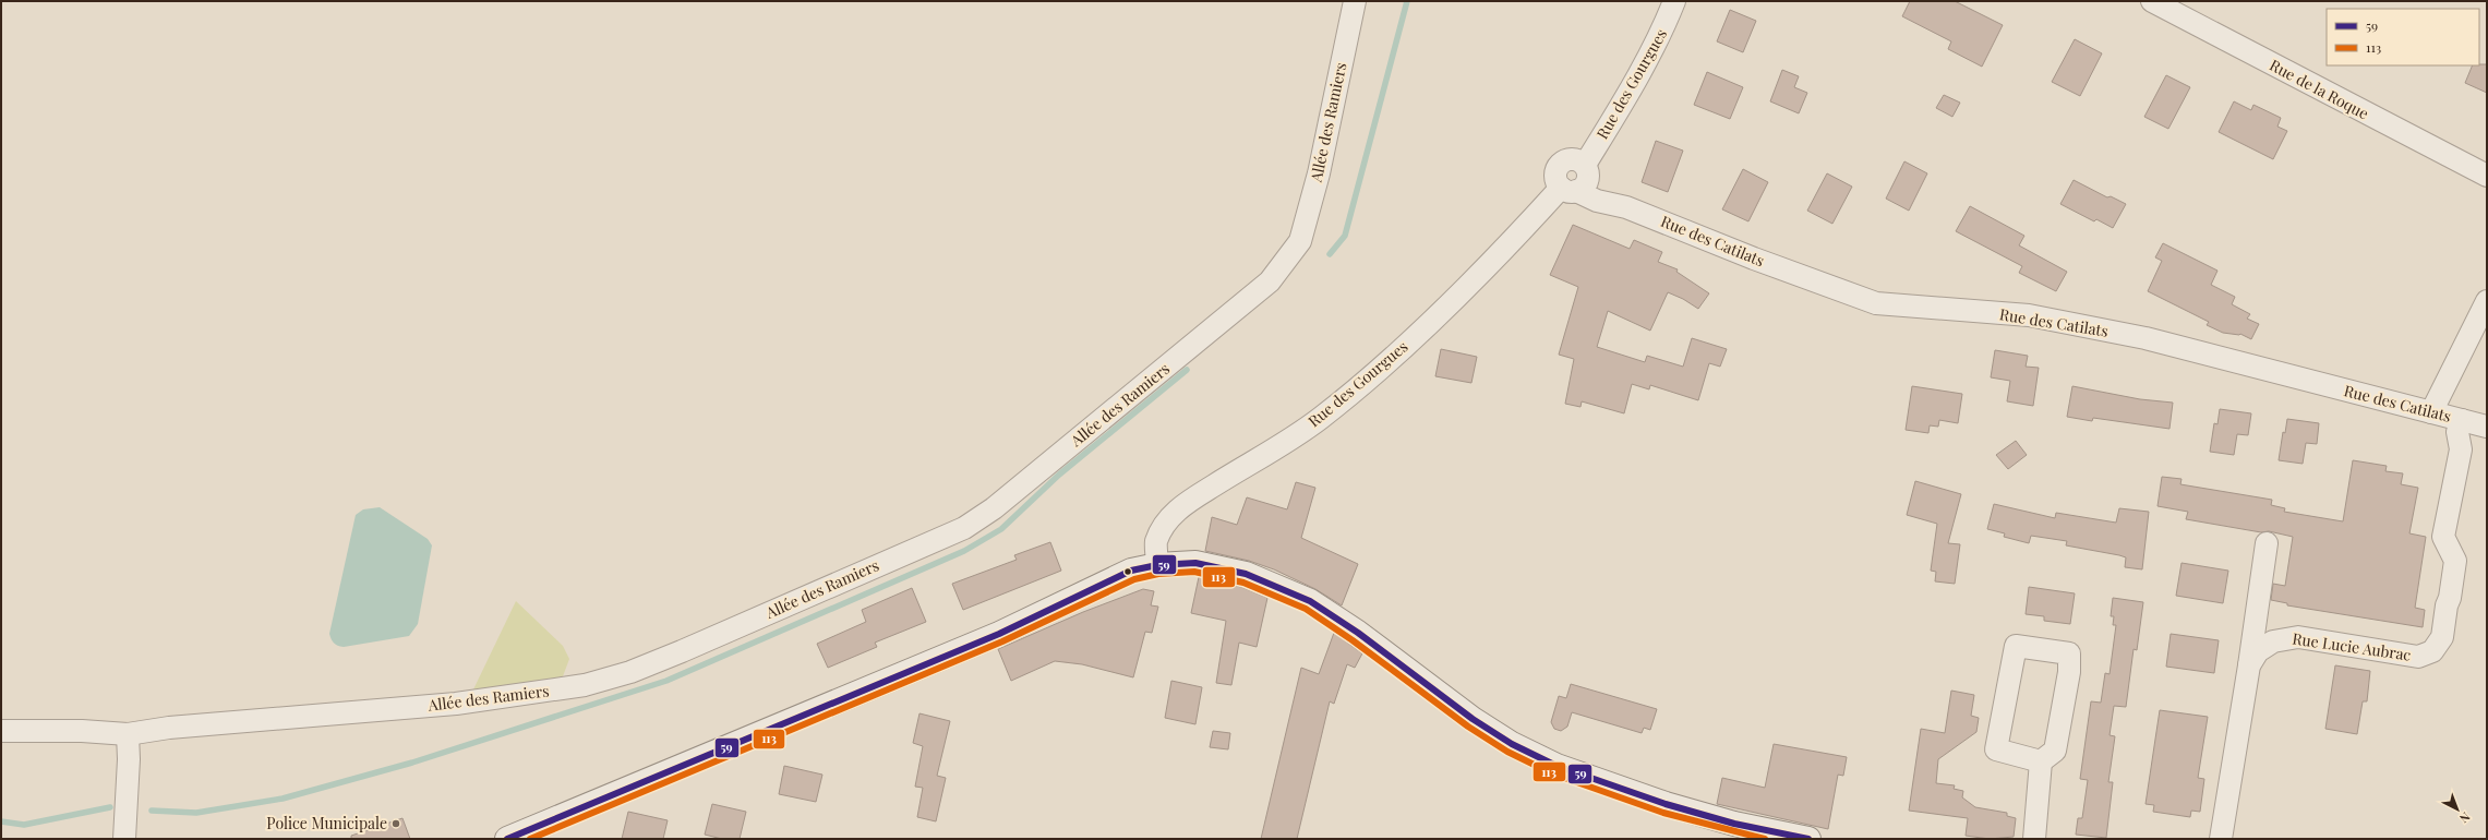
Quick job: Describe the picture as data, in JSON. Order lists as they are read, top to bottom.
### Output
{
  "streets": {
    "street": [
      "Rue des Gourgues",
      "Rue de la Roque",
      "Allée des Ramiers",
      "Rue des Catilats",
      "Rue Lucie Aubrac"
    ]
  },
  "crossings": [
    ["Rue des Gourgues", "Rue des Catilats"],
    ["Rue des Catilats", "Rue Lucie Aubrac"]
  ],
  "places": ["Police Municipale"],
  "lines": ["transit line 59", "transit line 113"],
  "legend": ["59", "113"],
  "north": "bottom right"
}
